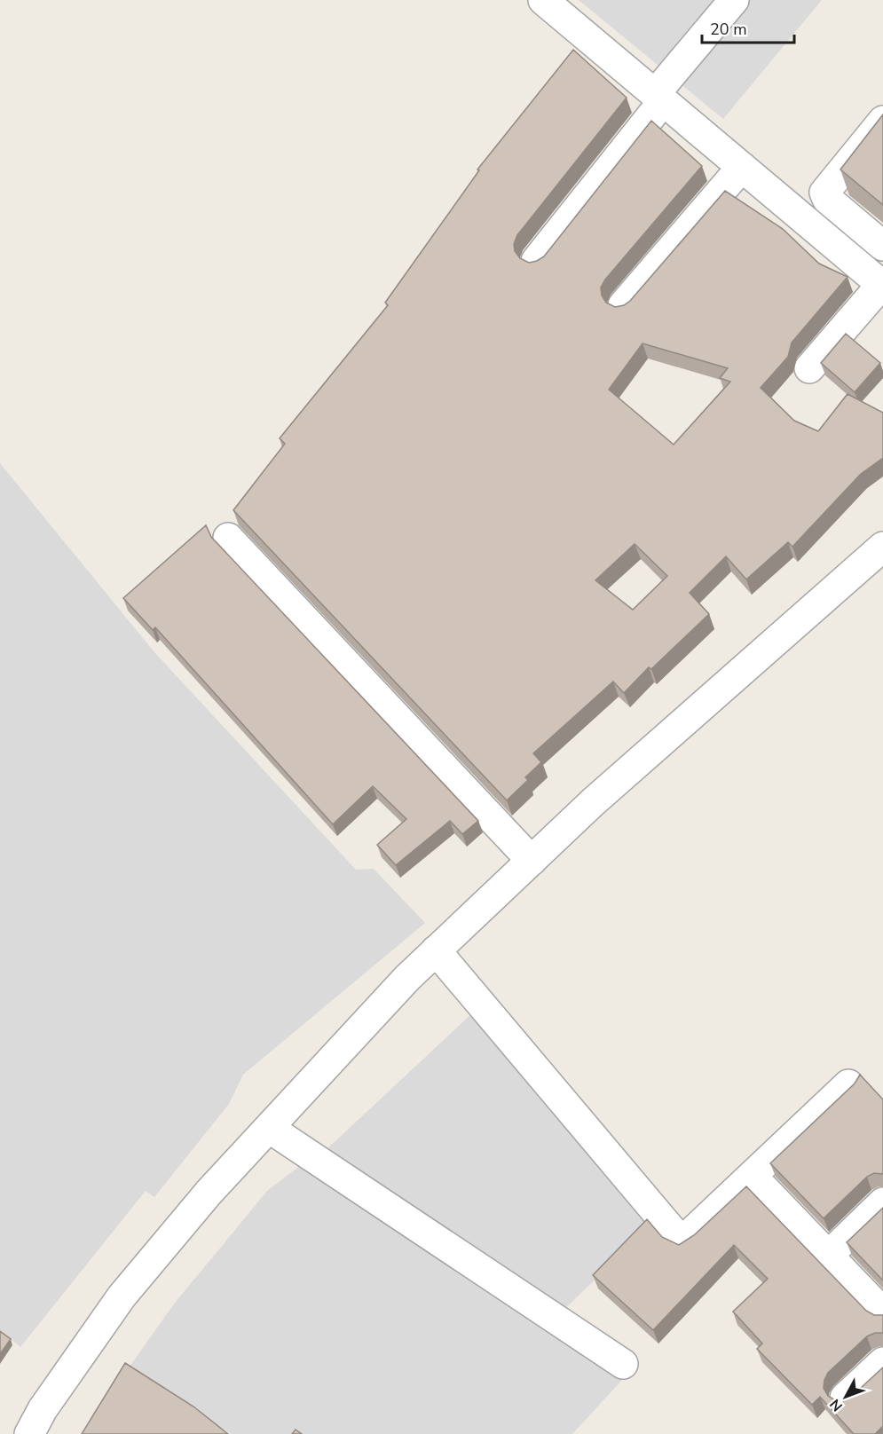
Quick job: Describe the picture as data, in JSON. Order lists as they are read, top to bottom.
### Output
{
  "scale_bar": "20 m",
  "north": "bottom left"
}
